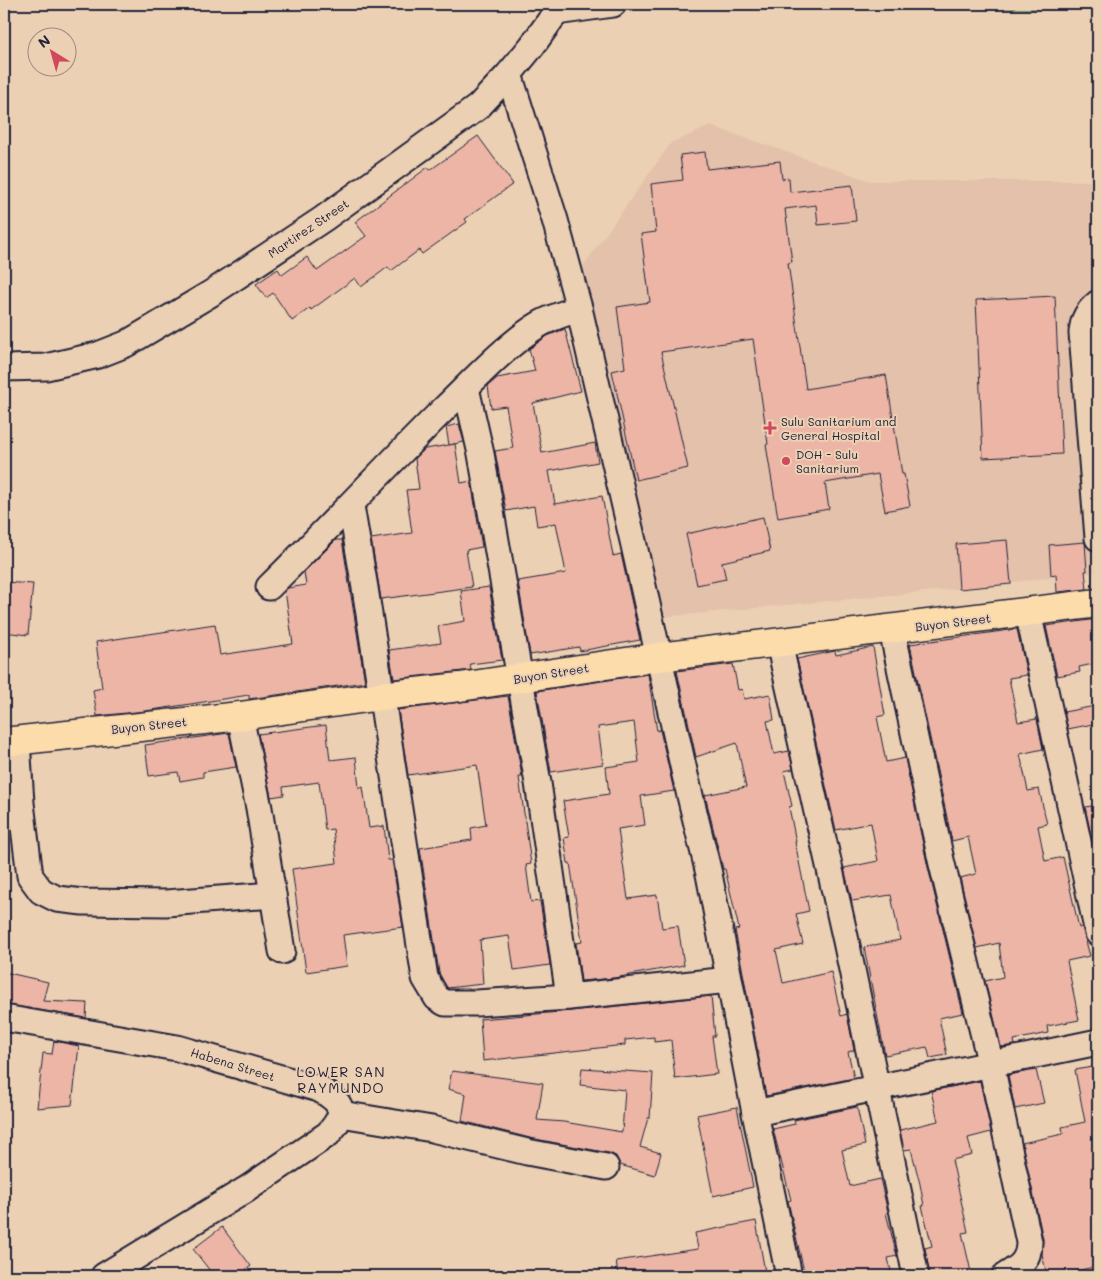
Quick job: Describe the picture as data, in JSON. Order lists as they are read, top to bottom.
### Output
{
  "streets": {
    "main road": ["Buyon Street"],
    "street": ["Martirez Street", "Habena Street"]
  },
  "districts": ["LOWER SAN RAYMUNDO"],
  "places": {
    "health": ["Sulu Sanitarium and General Hospital"],
    "other": ["DOH - Sulu Sanitarium"]
  },
  "north": "top left"
}
